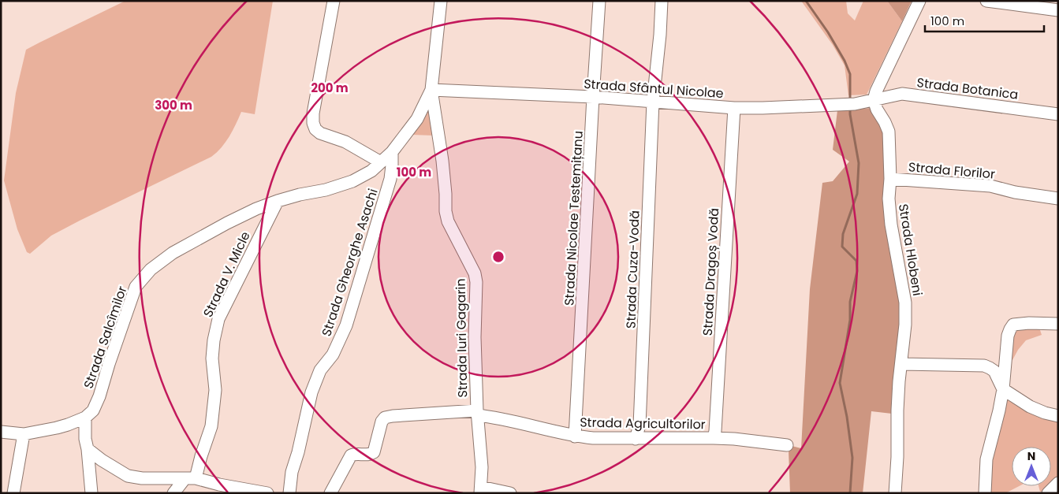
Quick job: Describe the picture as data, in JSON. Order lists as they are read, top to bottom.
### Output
{
  "streets": {
    "street": [
      "Strada Sfântul Nicolae",
      "Strada Botanica",
      "Strada Florilor",
      "Strada Nicolae Testemițanu",
      "Strada Hlobeni",
      "Strada Gheorghe Asachi",
      "Strada Cuza-Vodă",
      "Strada Dragoș Vodă",
      "Strada V. Micle",
      "Strada Salcîmilor",
      "Strada Iuri Gagarin",
      "Strada Agricultorilor"
    ]
  },
  "crossings": [
    ["Strada Sfântul Nicolae", "Strada Botanica"],
    ["Strada Sfântul Nicolae", "Strada Nicolae Testemițanu"],
    ["Strada Sfântul Nicolae", "Strada Hlobeni"],
    ["Strada Sfântul Nicolae", "Strada Cuza-Vodă"],
    ["Strada Sfântul Nicolae", "Strada Dragoș Vodă"],
    ["Strada Sfântul Nicolae", "Strada Iuri Gagarin"],
    ["Strada Botanica", "Strada Hlobeni"],
    ["Strada Florilor", "Strada Hlobeni"],
    ["Strada Nicolae Testemițanu", "Strada Agricultorilor"],
    ["Strada Cuza-Vodă", "Strada Agricultorilor"],
    ["Strada Dragoș Vodă", "Strada Agricultorilor"],
    ["Strada V. Micle", "Strada Salcîmilor"],
    ["Strada Iuri Gagarin", "Strada Agricultorilor"]
  ],
  "scale_bar": "100 m",
  "north": "top",
  "rings": ["200 m", "300 m", "100 m"]
}
